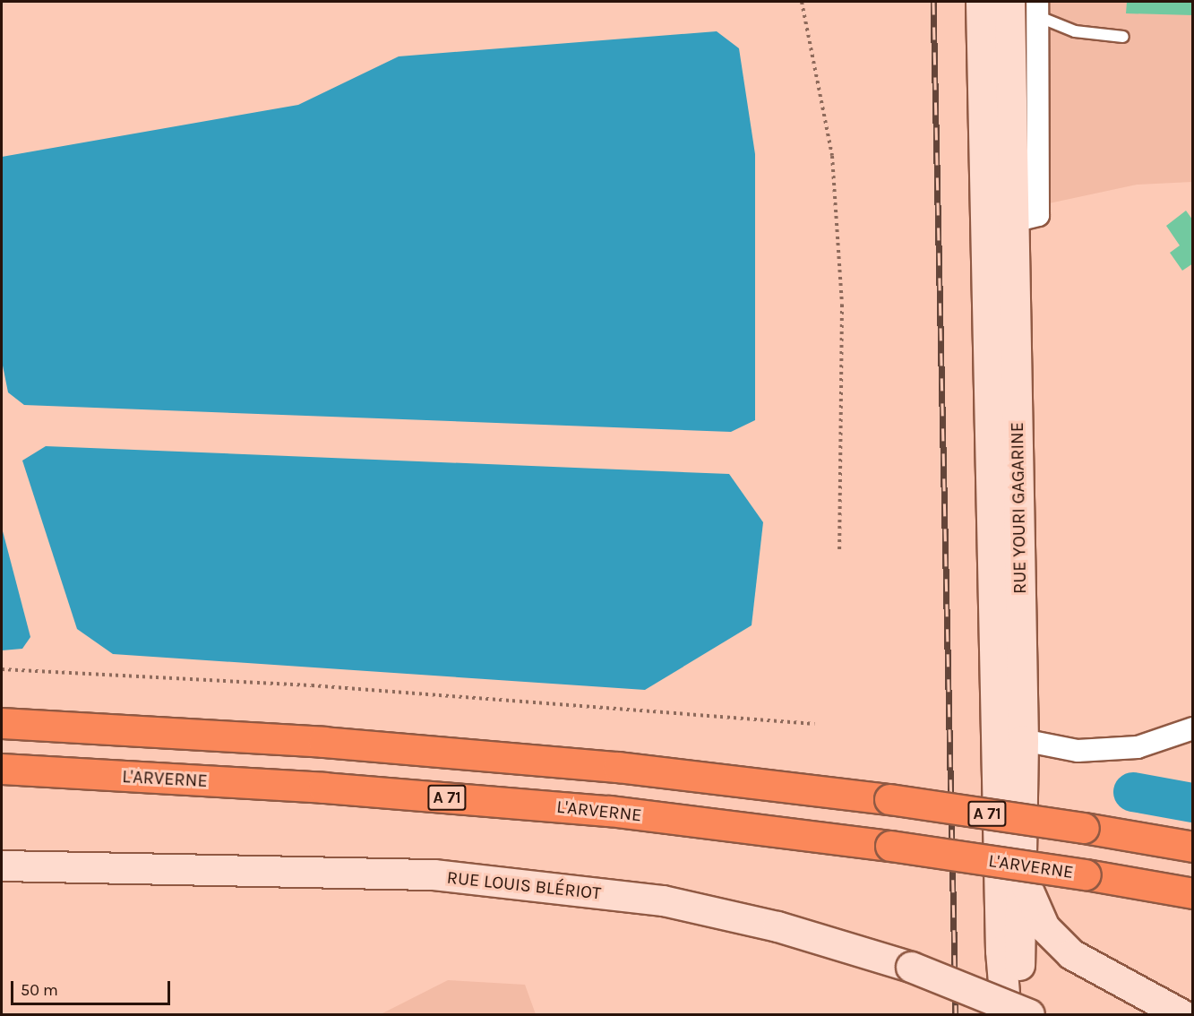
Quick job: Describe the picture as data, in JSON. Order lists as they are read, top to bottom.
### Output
{
  "streets": {
    "highway": ["L'ARVERNE", "A 71"],
    "main road": ["RUE YOURI GAGARINE", "RUE LOUIS BLÉRIOT"]
  },
  "scale_bar": "50 m"
}
